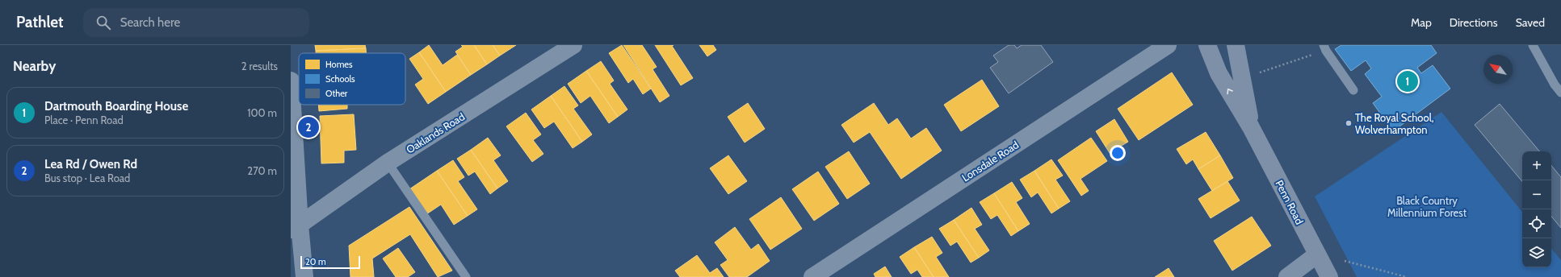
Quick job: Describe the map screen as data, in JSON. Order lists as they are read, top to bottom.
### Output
{
  "streets": {
    "highway": ["Penn Road"],
    "street": ["Oaklands Road", "Lonsdale Road"]
  },
  "parks": ["Black Country Millennium Forest"],
  "places": ["The Royal School, Wolverhampton"],
  "legend": ["Homes", "Schools", "Other"],
  "scale_bar": "20 m",
  "north": "top left",
  "page": {
    "header": "Pathlet",
    "search": "Search here",
    "nav": ["Map", "Directions", "Saved"],
    "heading": ["Nearby", "2 results"],
    "pins": ["1", "2"],
    "list": [
      {
        "mark": "1",
        "name": "Dartmouth Boarding House",
        "note": "Place · Penn Road",
        "value": "100 m"
      },
      {
        "mark": "2",
        "name": "Lea Rd / Owen Rd",
        "note": "Bus stop · Lea Road",
        "value": "270 m"
      }
    ],
    "map_buttons": ["+", "−"],
    "scale": "20 m"
  }
}
